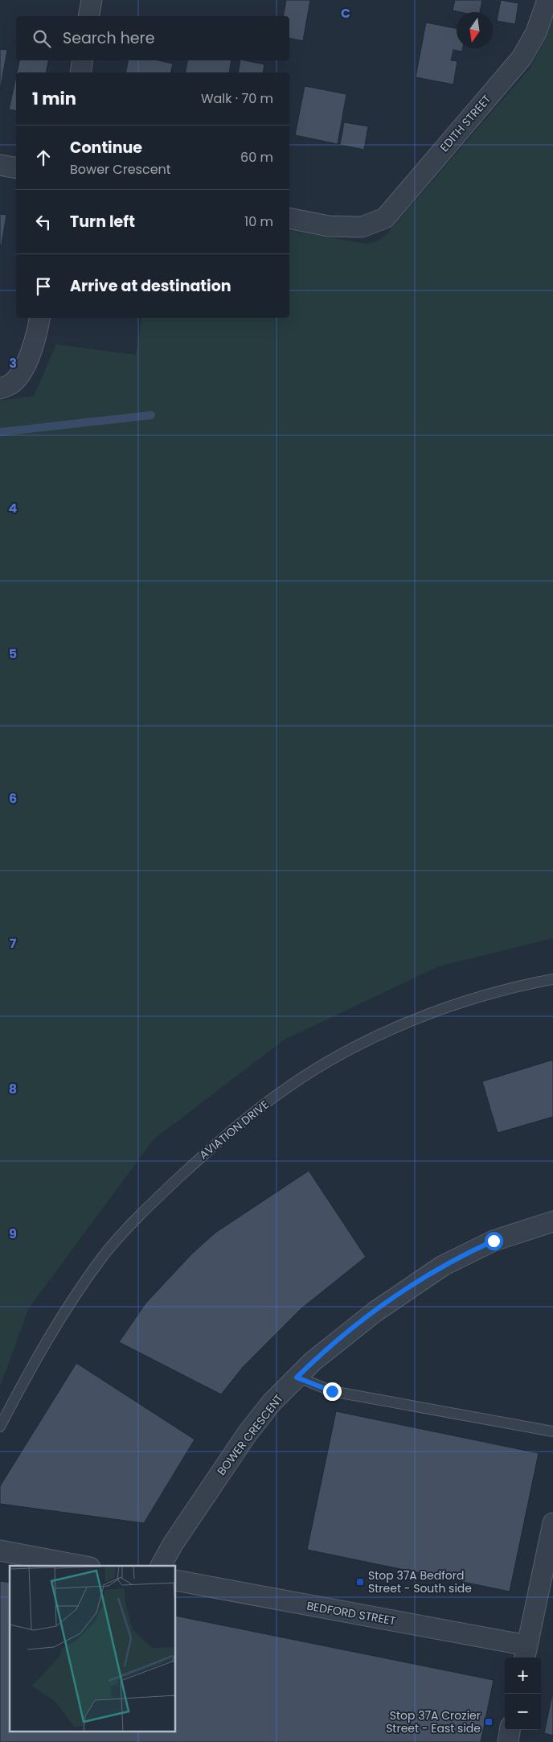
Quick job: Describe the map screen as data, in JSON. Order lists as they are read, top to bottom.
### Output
{
  "streets": {
    "street": ["EDITH STREET", "BOWER CRESCENT", "BEDFORD STREET"],
    "lane": ["AVIATION DRIVE"]
  },
  "places": {
    "transit": ["Stop 37A Bedford Street - South side", "Stop 37A Crozier Street - East side"]
  },
  "north": "bottom",
  "page": {
    "search": "Search here",
    "heading": ["1 min", "Walk · 70 m"],
    "list": [
      ["Continue", "Bower Crescent", "60 m"],
      ["Turn left", "10 m"],
      "Arrive at destination"
    ],
    "map_buttons": ["+", "−"]
  },
  "grid": {
    "columns": ["C"],
    "rows": [
      "3",
      "4",
      "5",
      "6",
      "7",
      "8",
      "9"
    ]
  }
}
